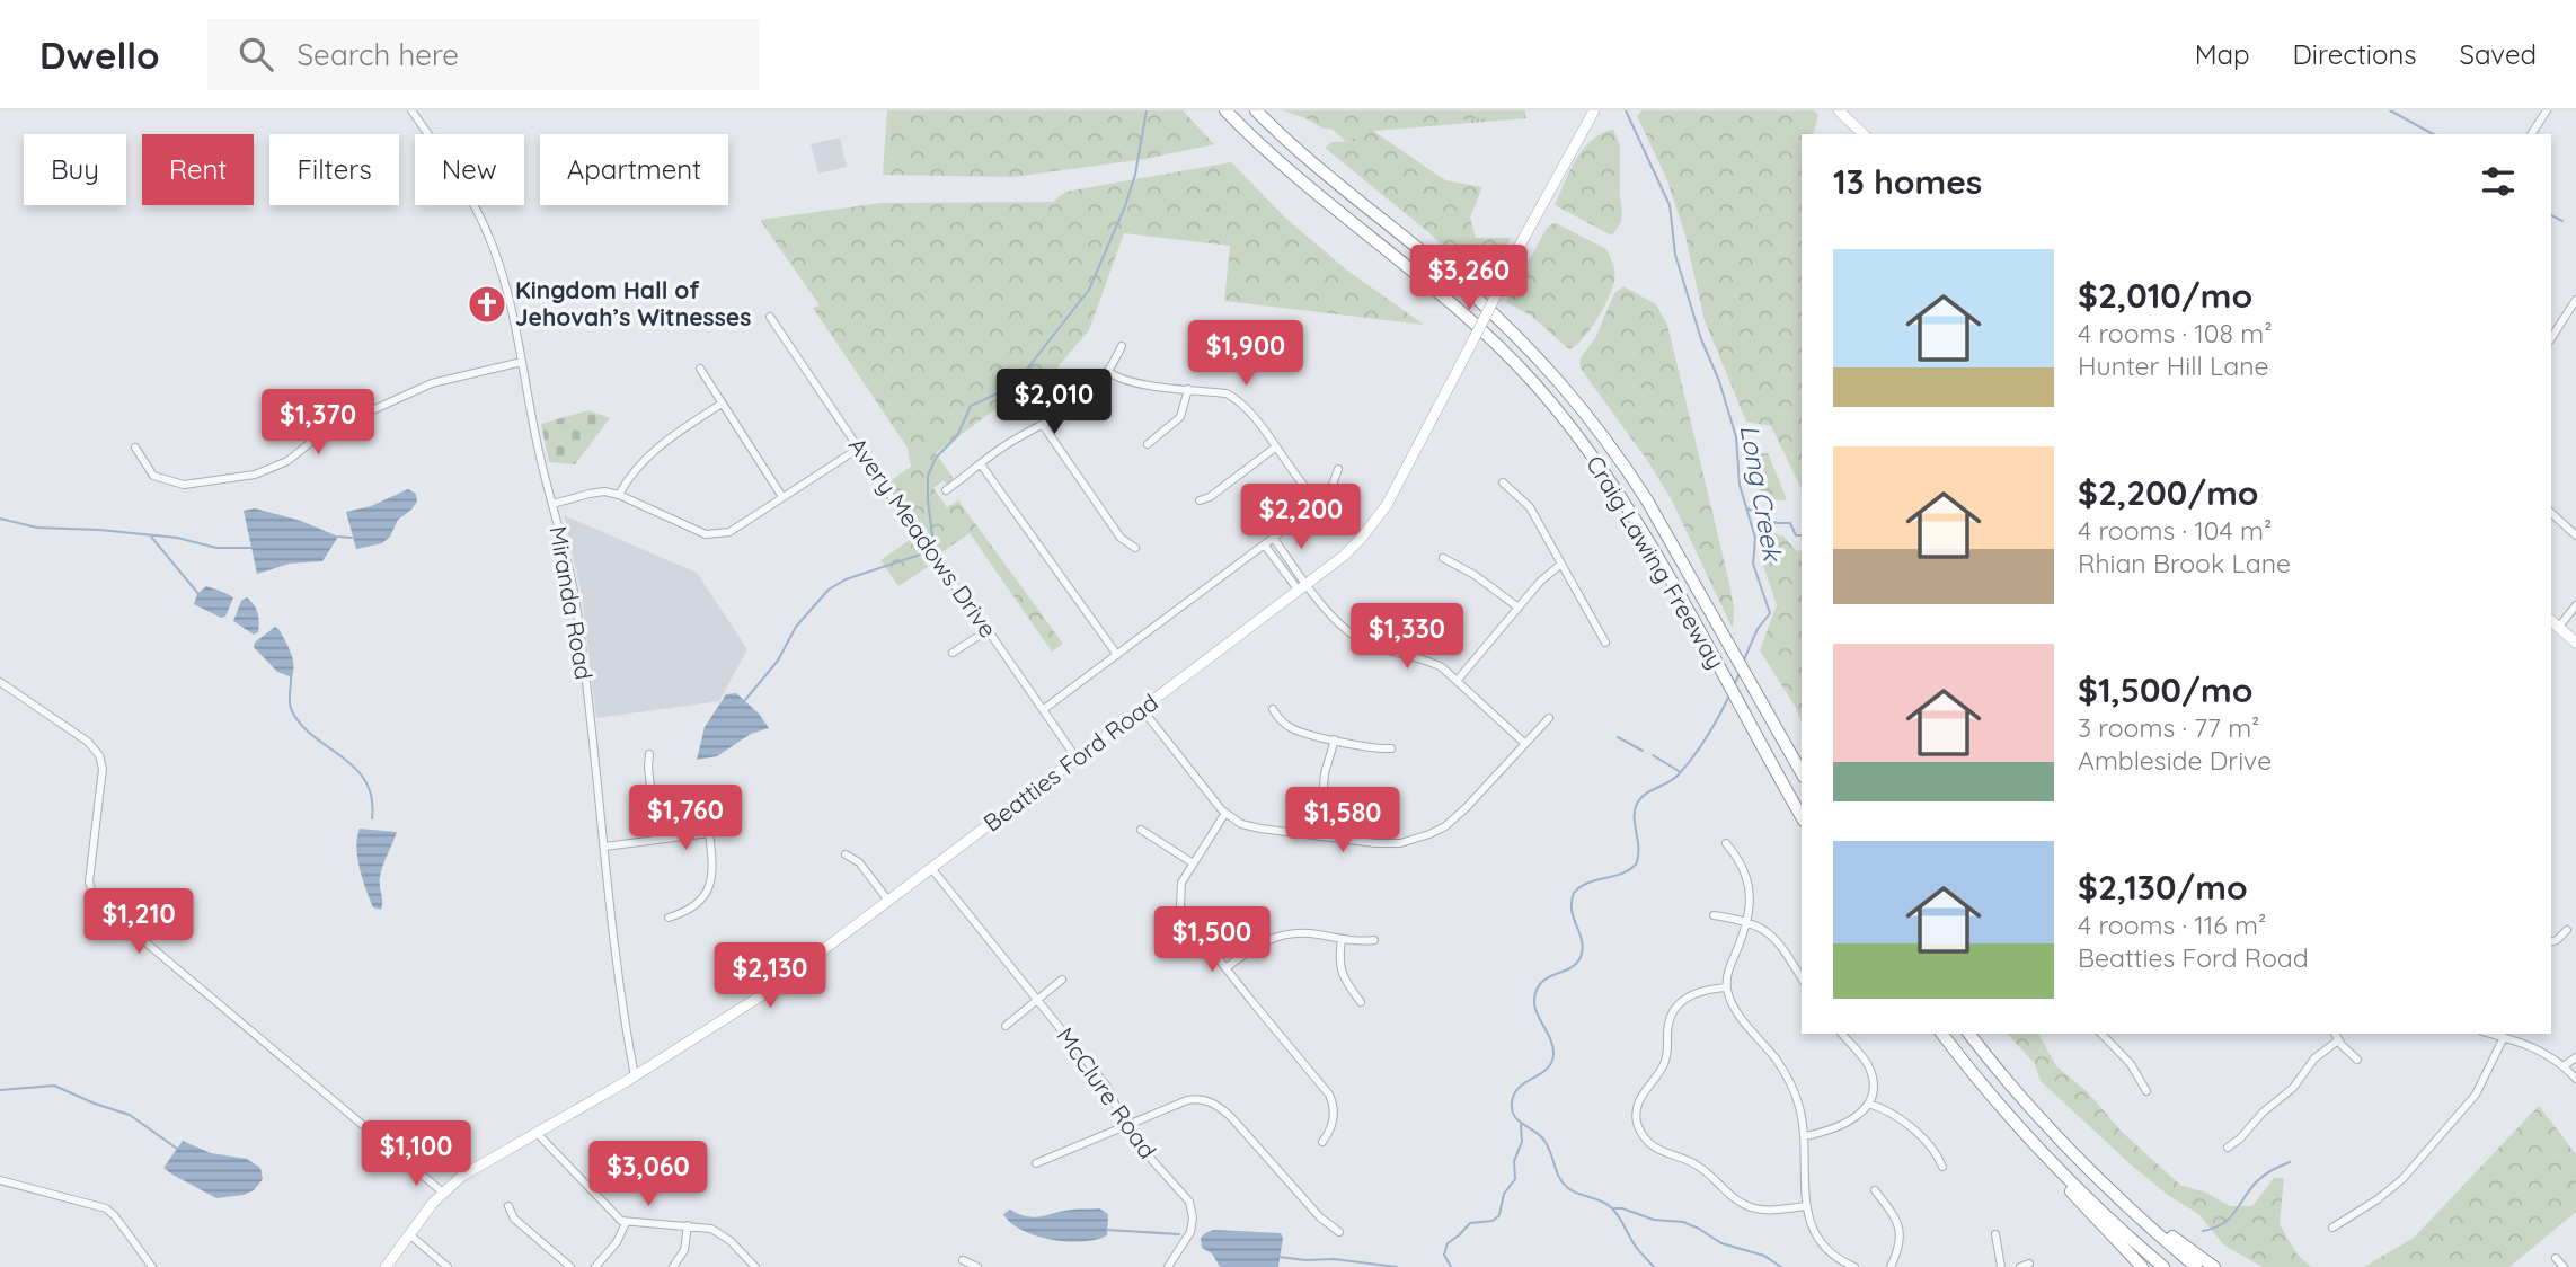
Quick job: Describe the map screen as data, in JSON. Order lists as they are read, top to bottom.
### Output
{
  "streets": {
    "highway": ["Craig Lawing Freeway"],
    "main road": ["Beatties Ford Road"],
    "street": ["Avery Meadows Drive", "Miranda Road", "McClure Road"]
  },
  "crossings": [
    ["Avery Meadows Drive", "Beatties Ford Road"],
    ["Miranda Road", "Beatties Ford Road"],
    ["Beatties Ford Road", "McClure Road"]
  ],
  "water": ["Long Creek"],
  "places": {
    "church": ["Kingdom Hall of Jehovah’s Witnesses"]
  },
  "page": {
    "header": "Dwello",
    "search": "Search here",
    "nav": ["Map", "Directions", "Saved"],
    "chip": [
      "Buy",
      "Rent",
      "Filters",
      "New",
      "Apartment"
    ],
    "heading": "13 homes",
    "list": [
      {
        "name": "$2,010/mo",
        "note": "4 rooms · 108 m² · Hunter Hill Lane"
      },
      {
        "name": "$2,200/mo",
        "note": "4 rooms · 104 m² · Rhian Brook Lane"
      },
      {
        "name": "$1,500/mo",
        "note": "3 rooms · 77 m² · Ambleside Drive"
      },
      {
        "name": "$2,130/mo",
        "note": "4 rooms · 116 m² · Beatties Ford Road"
      }
    ],
    "price": [
      "$3,260",
      "$1,900",
      "$2,010",
      "$1,370",
      "$2,200",
      "$1,330",
      "$1,760",
      "$1,580",
      "$1,210",
      "$1,500",
      "$2,130",
      "$1,100",
      "$3,060"
    ]
  }
}
